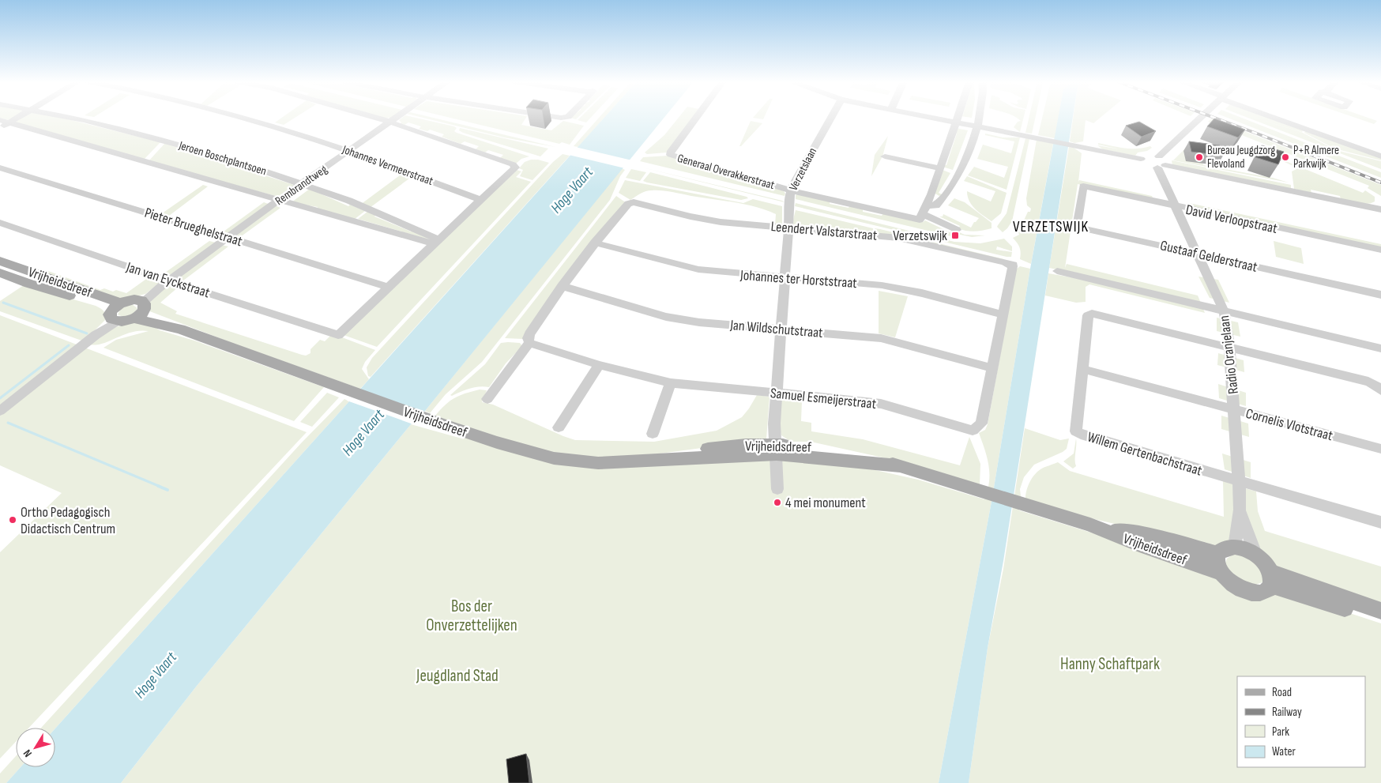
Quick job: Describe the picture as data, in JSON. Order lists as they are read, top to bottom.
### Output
{
  "streets": {
    "main road": ["Vrijheidsdreef"],
    "street": [
      "Jeroen Boschplantsoen",
      "Johannes Vermeerstraat",
      "Verzetslaan",
      "Generaal Overakkerstraat",
      "Rembrandtweg",
      "David Verloopstraat",
      "Pieter Brueghelstraat",
      "Leendert Valstarstraat",
      "Gustaaf Gelderstraat",
      "Johannes ter Horststraat",
      "Jan van Eyckstraat",
      "Jan Wildschutstraat",
      "Radio Oranjelaan",
      "Samuel Esmeijerstraat",
      "Cornelis Vlotstraat",
      "Willem Gertenbachstraat"
    ]
  },
  "crossings": [
    ["Jeroen Boschplantsoen", "Rembrandtweg"],
    ["Johannes Vermeerstraat", "Rembrandtweg"],
    ["Verzetslaan", "Generaal Overakkerstraat"],
    ["Verzetslaan", "Leendert Valstarstraat"],
    ["Verzetslaan", "Johannes ter Horststraat"],
    ["Verzetslaan", "Vrijheidsdreef"],
    ["Verzetslaan", "Jan Wildschutstraat"],
    ["Verzetslaan", "Samuel Esmeijerstraat"],
    ["Rembrandtweg", "Pieter Brueghelstraat"],
    ["Rembrandtweg", "Jan van Eyckstraat"],
    ["Rembrandtweg", "Vrijheidsdreef"],
    ["David Verloopstraat", "Gustaaf Gelderstraat"],
    ["David Verloopstraat", "Radio Oranjelaan"],
    ["Pieter Brueghelstraat", "Jan van Eyckstraat"],
    ["Leendert Valstarstraat", "Johannes ter Horststraat"],
    ["Gustaaf Gelderstraat", "Radio Oranjelaan"],
    ["Vrijheidsdreef", "Radio Oranjelaan"],
    ["Jan Wildschutstraat", "Samuel Esmeijerstraat"],
    ["Radio Oranjelaan", "Cornelis Vlotstraat"],
    ["Radio Oranjelaan", "Willem Gertenbachstraat"],
    ["Cornelis Vlotstraat", "Willem Gertenbachstraat"]
  ],
  "districts": ["VERZETSWIJK"],
  "water": ["Hoge Vaart"],
  "parks": ["Bos der Onverzettelijken", "Hanny Schaftpark", "Jeugdland Stad"],
  "places": {
    "other": [
      "Bureau Jeugdzorg Flevoland",
      "P+R Almere Parkwijk",
      "4 mei monument",
      "Ortho Pedagogisch Didactisch Centrum"
    ],
    "transit": ["Verzetswijk"]
  },
  "legend": [
    "Road",
    "Railway",
    "Park",
    "Water"
  ],
  "north": "bottom left"
}
